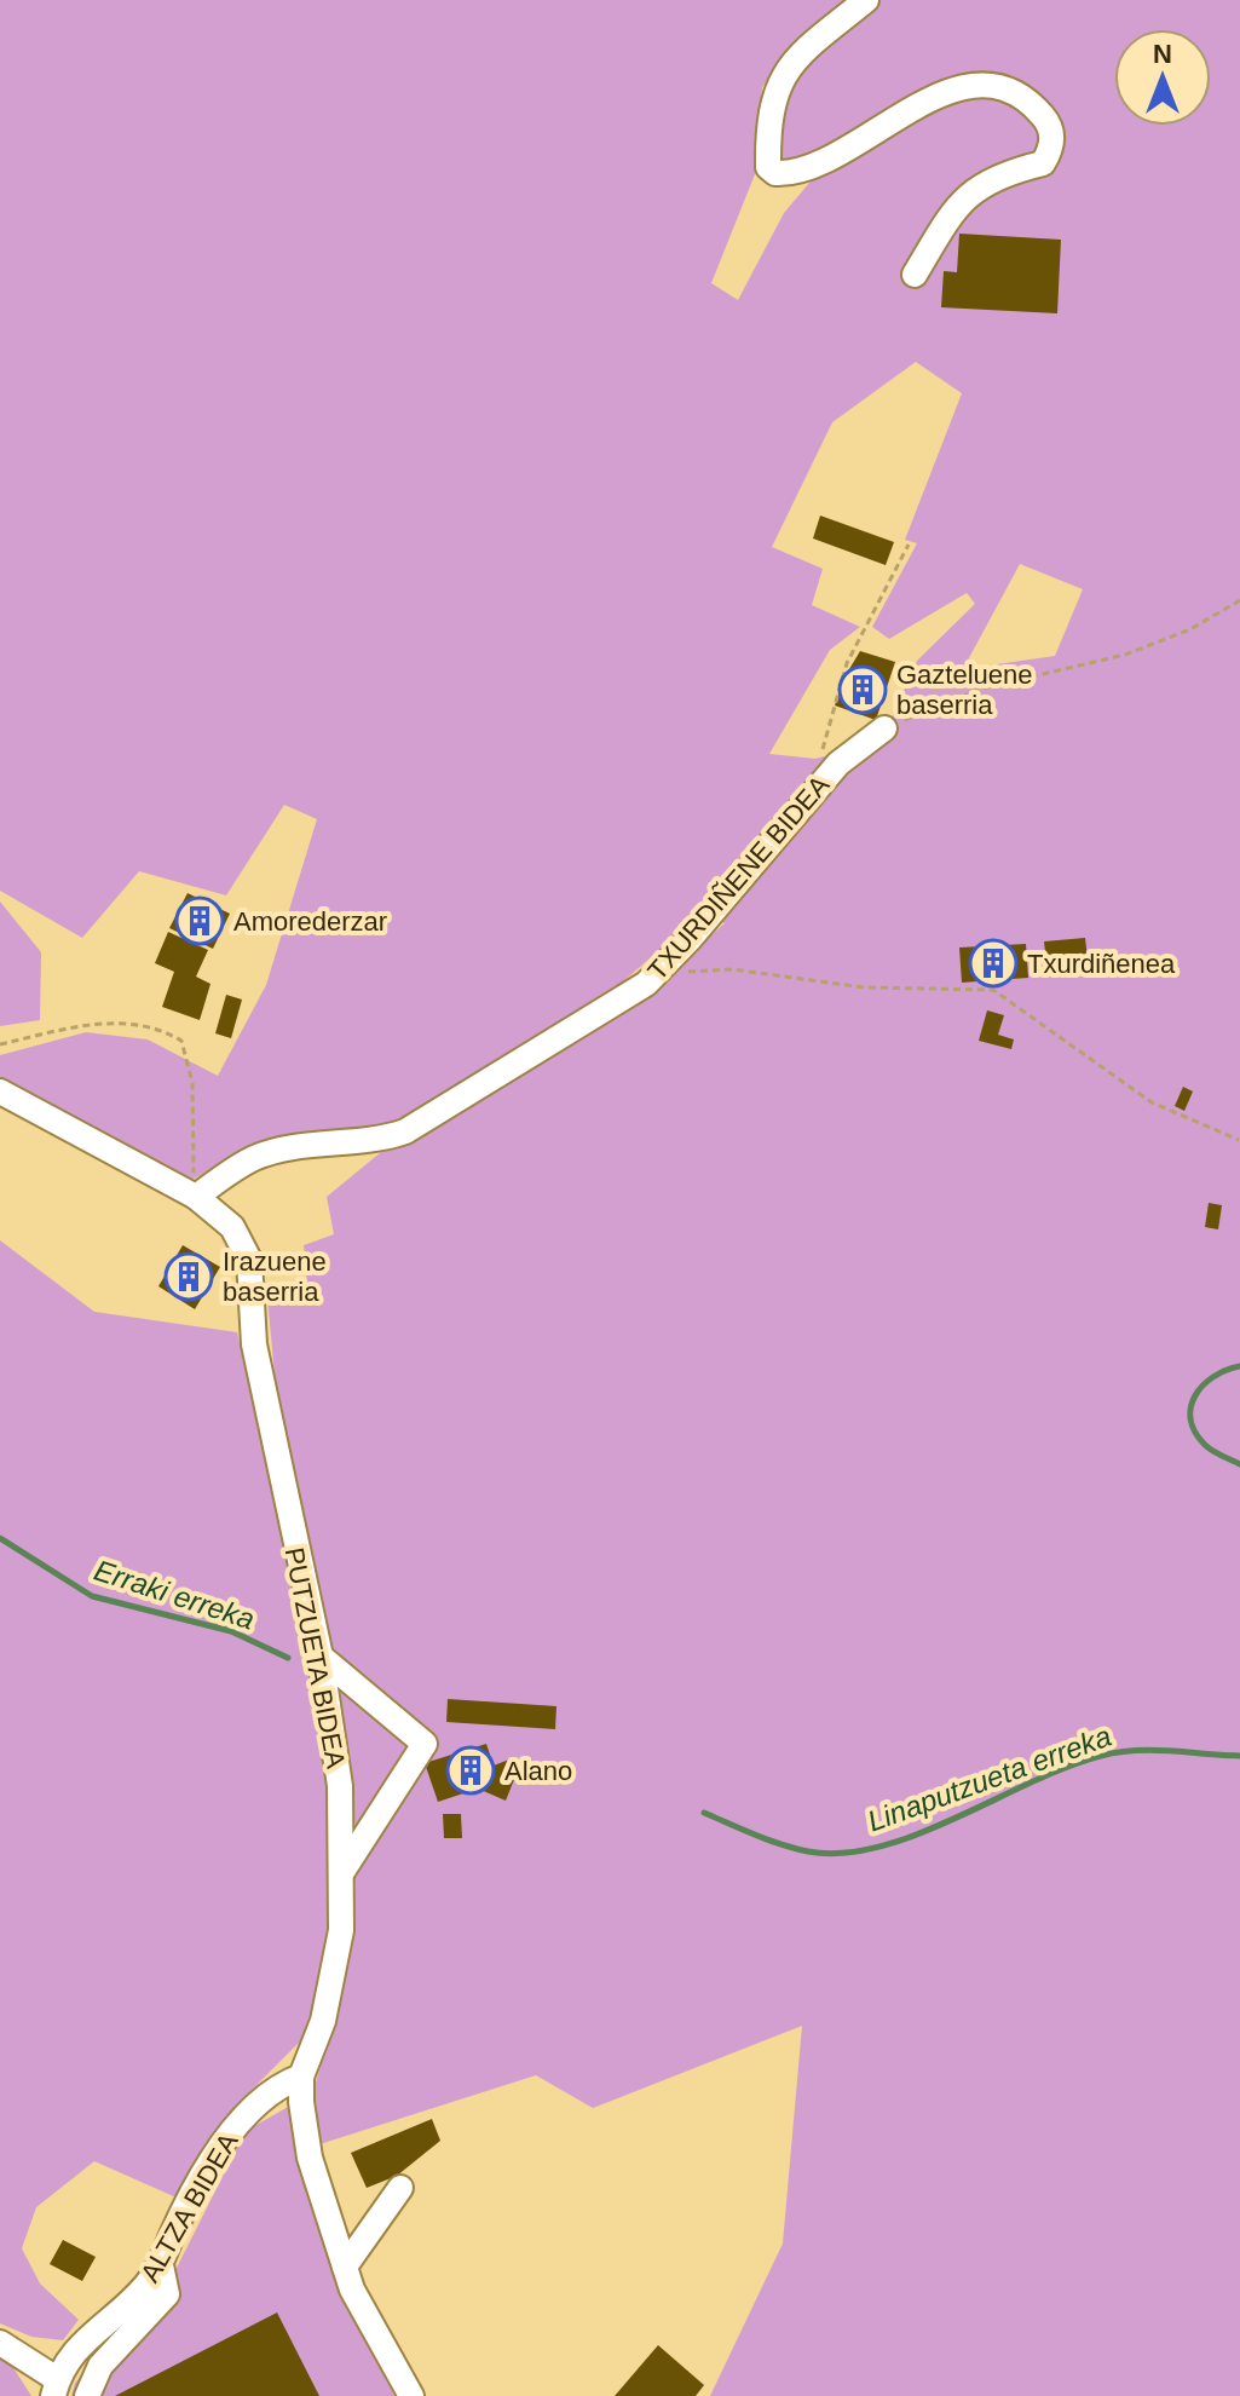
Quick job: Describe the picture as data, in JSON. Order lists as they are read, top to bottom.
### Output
{
  "streets": {
    "street": ["TXURDIÑENE BIDEA", "PUTZUETA BIDEA", "ALTZA BIDEA"]
  },
  "crossings": [
    ["TXURDIÑENE BIDEA", "PUTZUETA BIDEA"],
    ["PUTZUETA BIDEA", "ALTZA BIDEA"]
  ],
  "water": ["Erraki erreka", "Linaputzueta erreka"],
  "places": {
    "building": [
      "Gazteluene baserria",
      "Amorederzar",
      "Txurdiñenea",
      "Irazuene baserria",
      "Alano"
    ]
  },
  "north": "top"
}
